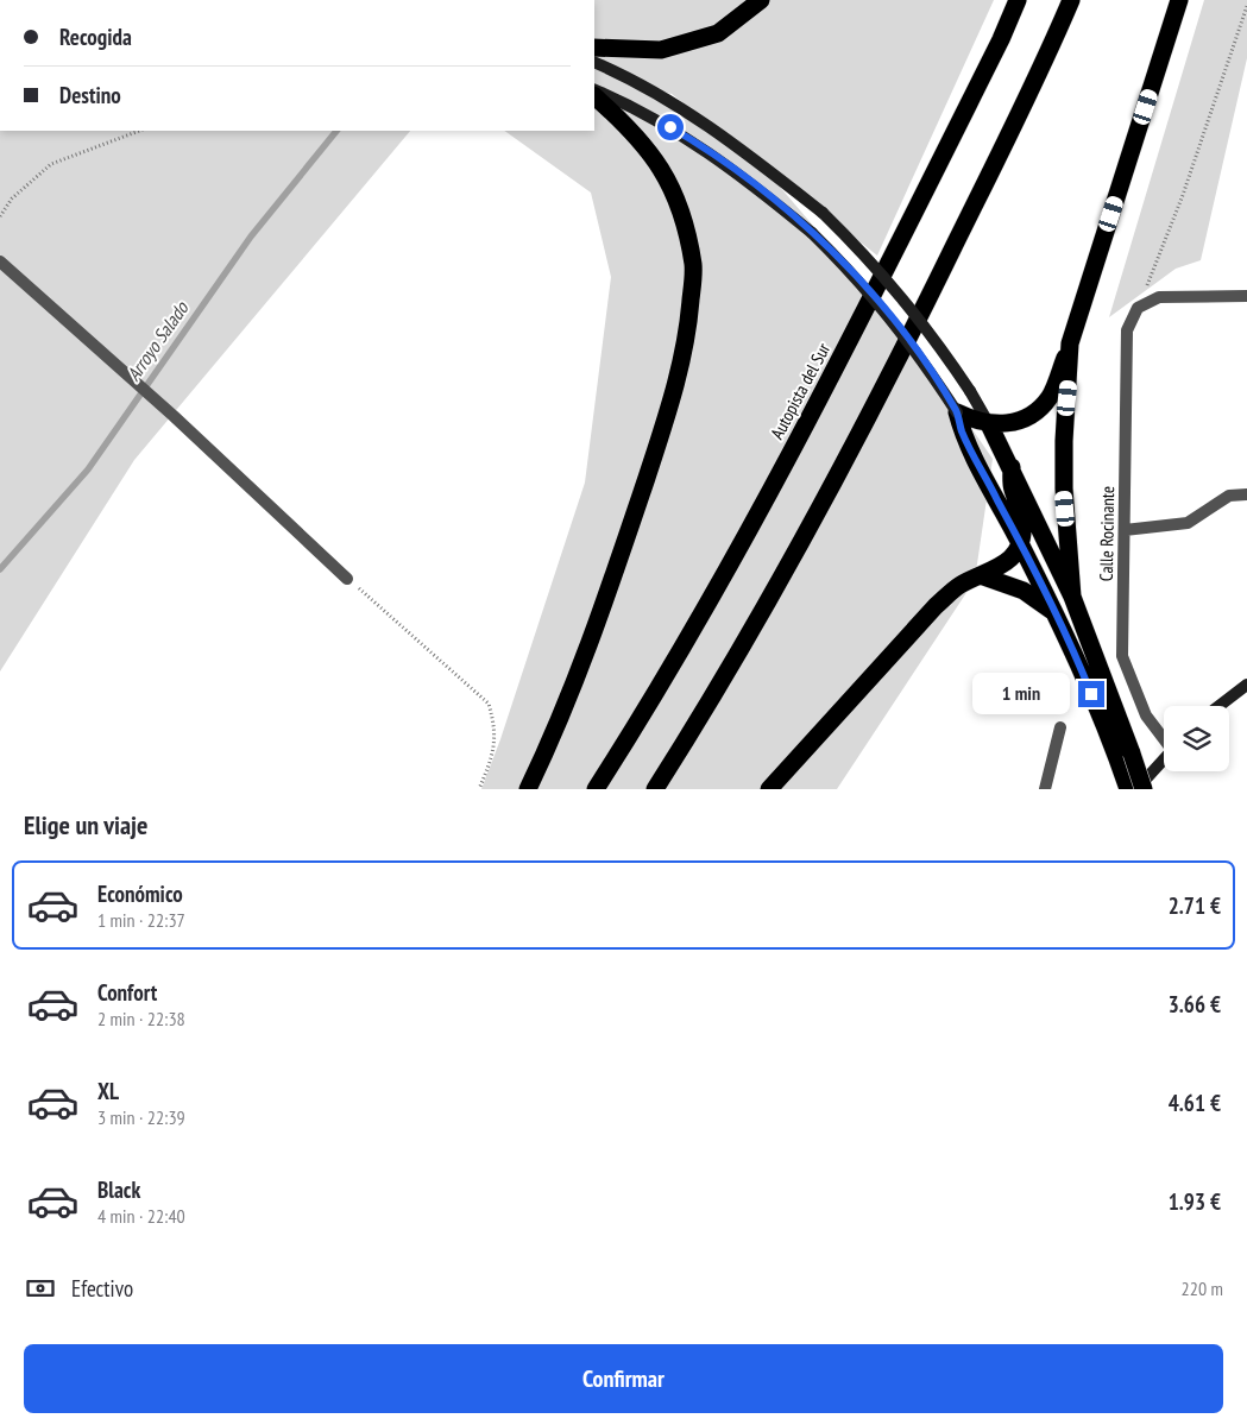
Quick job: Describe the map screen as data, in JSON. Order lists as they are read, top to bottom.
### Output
{
  "streets": {
    "highway": ["Autopista del Sur"],
    "street": ["Calle Rocinante"]
  },
  "water": ["Arroyo Salado"],
  "page": {
    "banner": ["Recogida", "Destino"],
    "bubble": "1 min",
    "heading": "Elige un viaje",
    "list": [
      {
        "name": "Económico",
        "note": "1 min · 22:37",
        "value": "2.71 €"
      },
      {
        "name": "Confort",
        "note": "2 min · 22:38",
        "value": "3.66 €"
      },
      {
        "name": "XL",
        "note": "3 min · 22:39",
        "value": "4.61 €"
      },
      {
        "name": "Black",
        "note": "4 min · 22:40",
        "value": "1.93 €"
      }
    ],
    "pay": ["Efectivo", "220 m"],
    "buttons": "Confirmar"
  }
}
